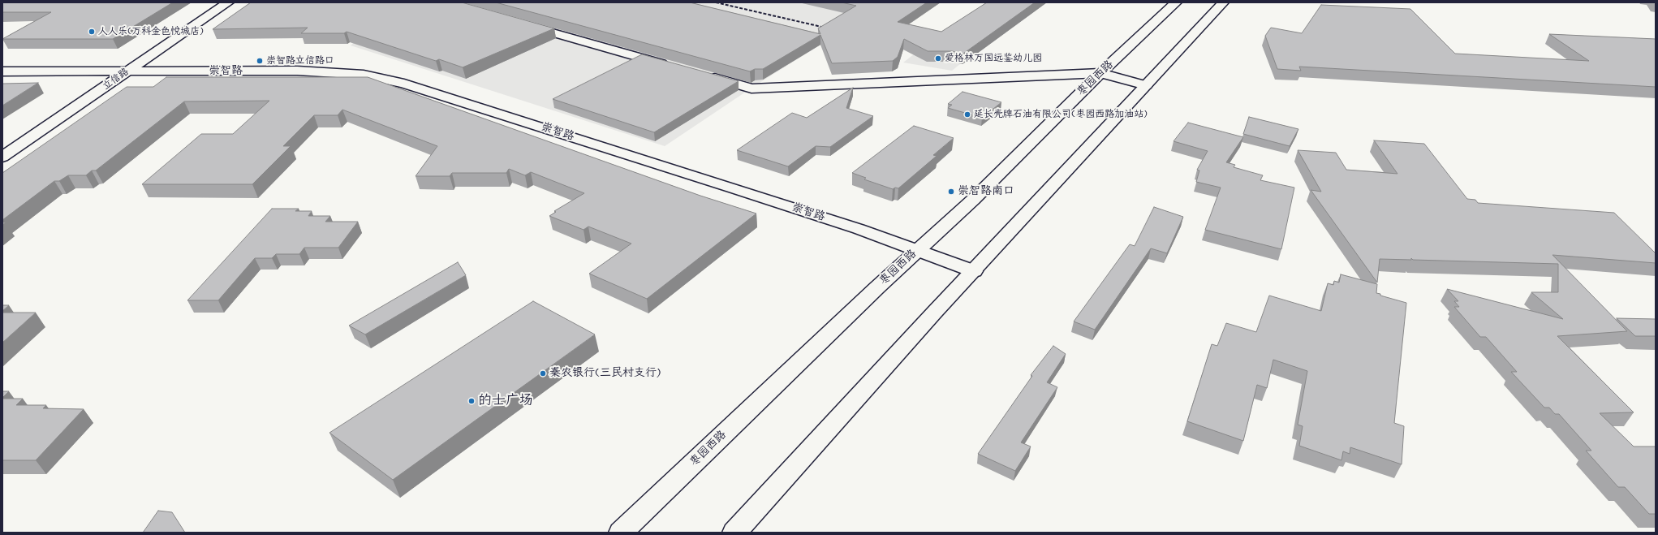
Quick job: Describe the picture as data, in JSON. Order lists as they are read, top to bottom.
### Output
{
  "streets": {
    "street": ["崇智路", "枣园西路", "立信路"]
  },
  "crossings": [
    ["崇智路", "枣园西路"],
    ["崇智路", "立信路"]
  ],
  "places": [
    "人人乐(万科金色悦城店)",
    "爱格林万国远鉴幼儿园",
    "崇智路立信路口",
    "延长壳牌石油有限公司(枣园西路加油站)",
    "崇智路南口",
    "秦农银行(三民村支行)",
    "的士广场"
  ]
}
